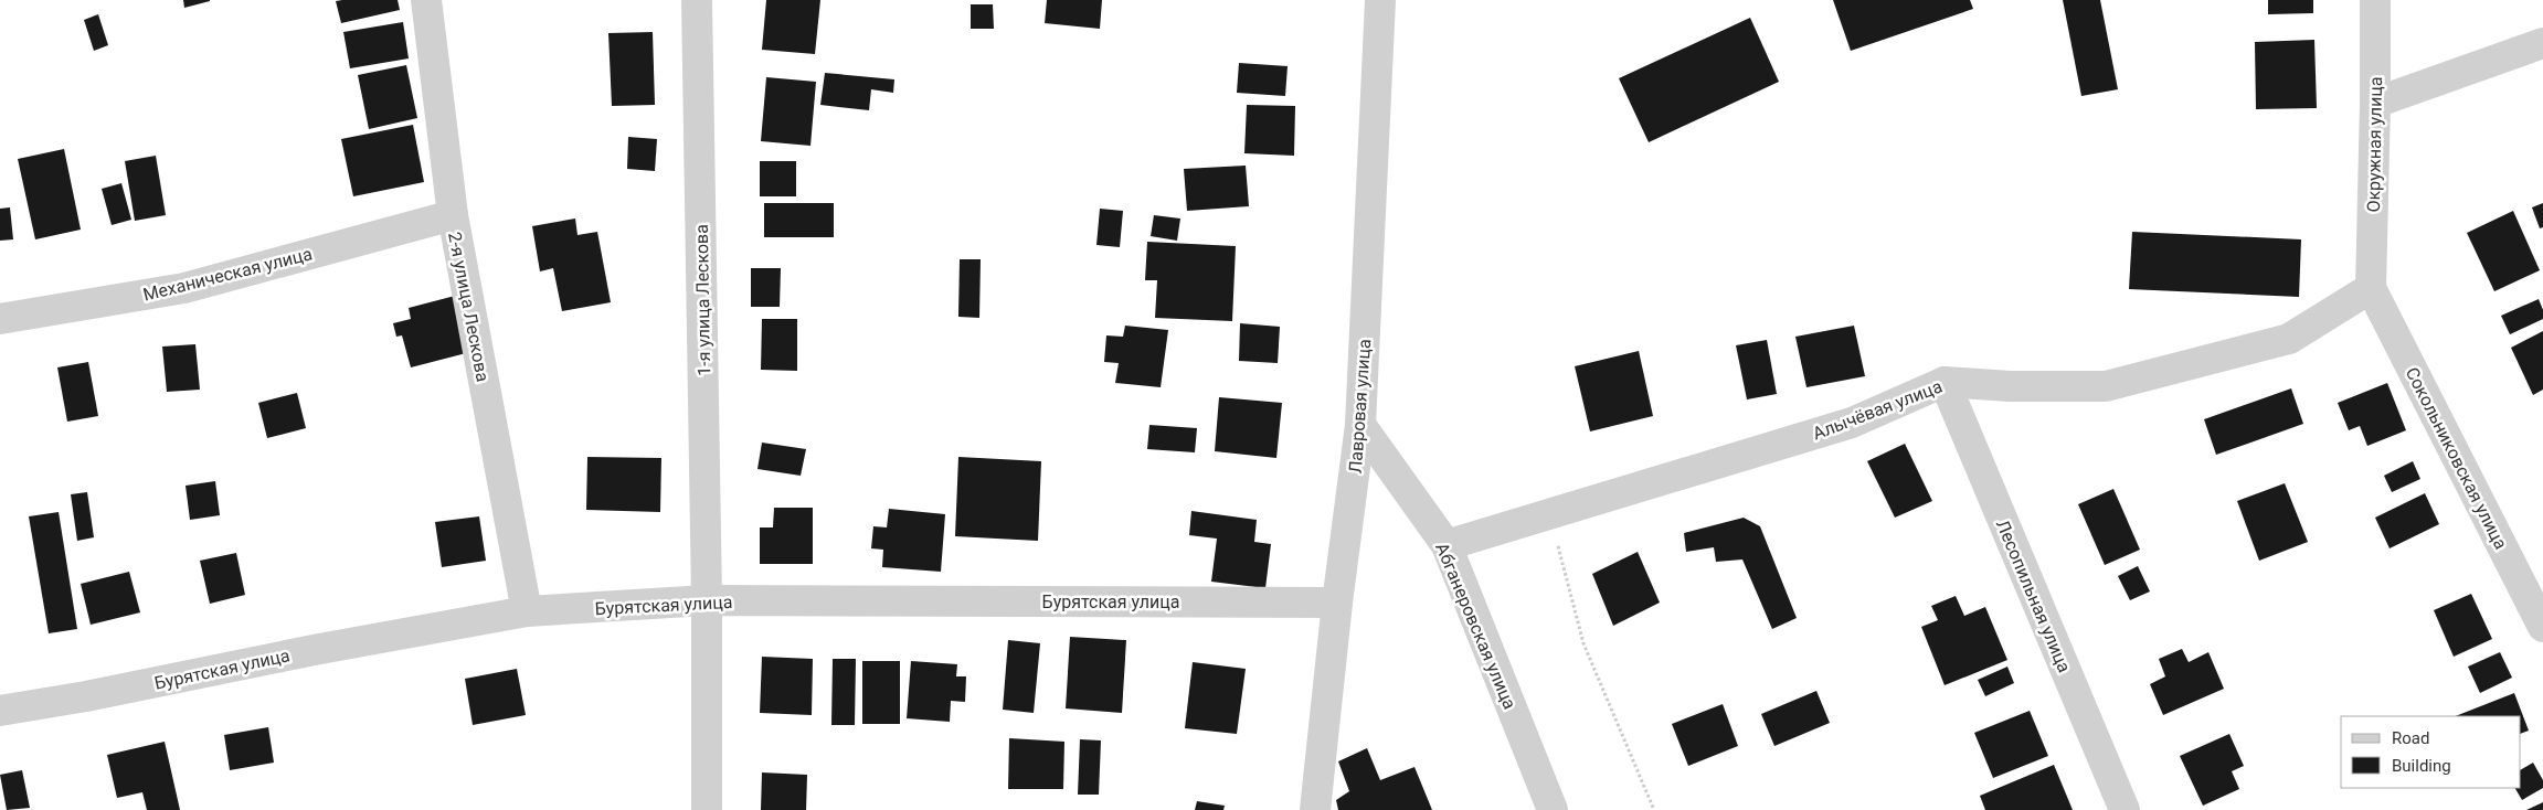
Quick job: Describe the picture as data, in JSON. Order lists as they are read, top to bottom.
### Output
{
  "streets": {
    "street": [
      "Окружная улица",
      "Механическая улица",
      "1-я улица Лескова",
      "2-я улица Лескова",
      "Лавровая улица",
      "Алычёвая улица",
      "Сокольниковская улица",
      "Лесопильная улица",
      "Бурятская улица",
      "Абганеровская улица"
    ]
  },
  "crossings": [
    ["Окружная улица", "Алычёвая улица"],
    ["Окружная улица", "Сокольниковская улица"],
    ["Механическая улица", "2-я улица Лескова"],
    ["1-я улица Лескова", "Бурятская улица"],
    ["2-я улица Лескова", "Бурятская улица"],
    ["Лавровая улица", "Бурятская улица"],
    ["Лавровая улица", "Абганеровская улица"],
    ["Алычёвая улица", "Сокольниковская улица"],
    ["Алычёвая улица", "Лесопильная улица"],
    ["Алычёвая улица", "Абганеровская улица"]
  ],
  "legend": ["Road", "Building"]
}
